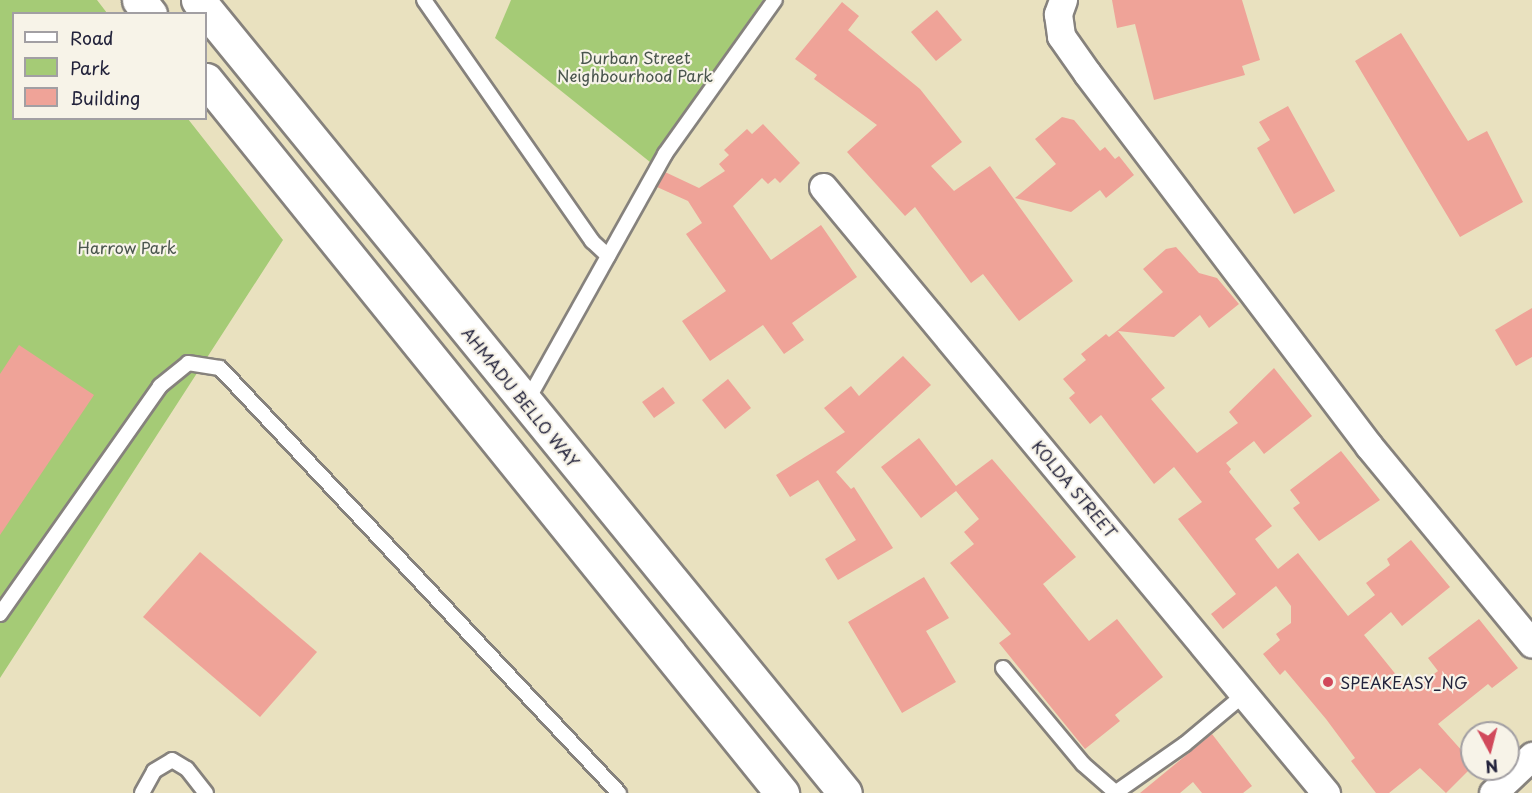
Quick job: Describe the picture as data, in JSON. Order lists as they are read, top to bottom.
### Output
{
  "streets": {
    "main road": ["AHMADU BELLO WAY"],
    "street": ["KOLDA STREET"]
  },
  "parks": ["Durban Street Neighbourhood Park", "Harrow Park"],
  "places": ["SPEAKEASY_NG"],
  "legend": ["Road", "Park", "Building"],
  "north": "bottom"
}
